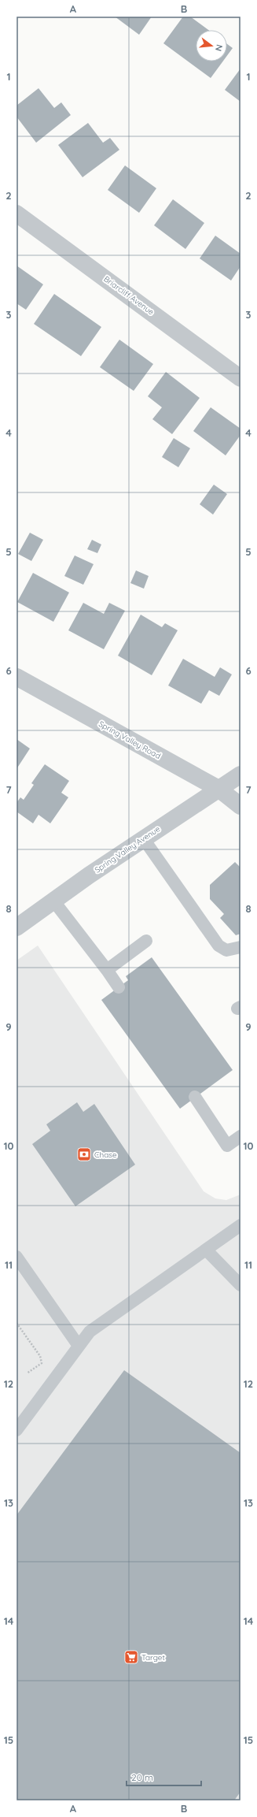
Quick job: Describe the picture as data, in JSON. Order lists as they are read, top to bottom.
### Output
{
  "streets": {
    "street": ["Briarcliff Avenue", "Spring Valley Road", "Spring Valley Avenue"]
  },
  "crossings": [
    ["Spring Valley Road", "Spring Valley Avenue"]
  ],
  "places": {
    "bank": ["Chase"],
    "supermarket": ["Target"]
  },
  "scale_bar": "20 m",
  "north": "right",
  "grid": {
    "columns": ["A", "B"],
    "rows": [
      "1",
      "2",
      "3",
      "4",
      "5",
      "6",
      "7",
      "8",
      "9",
      "10",
      "11",
      "12",
      "13",
      "14",
      "15"
    ]
  }
}
